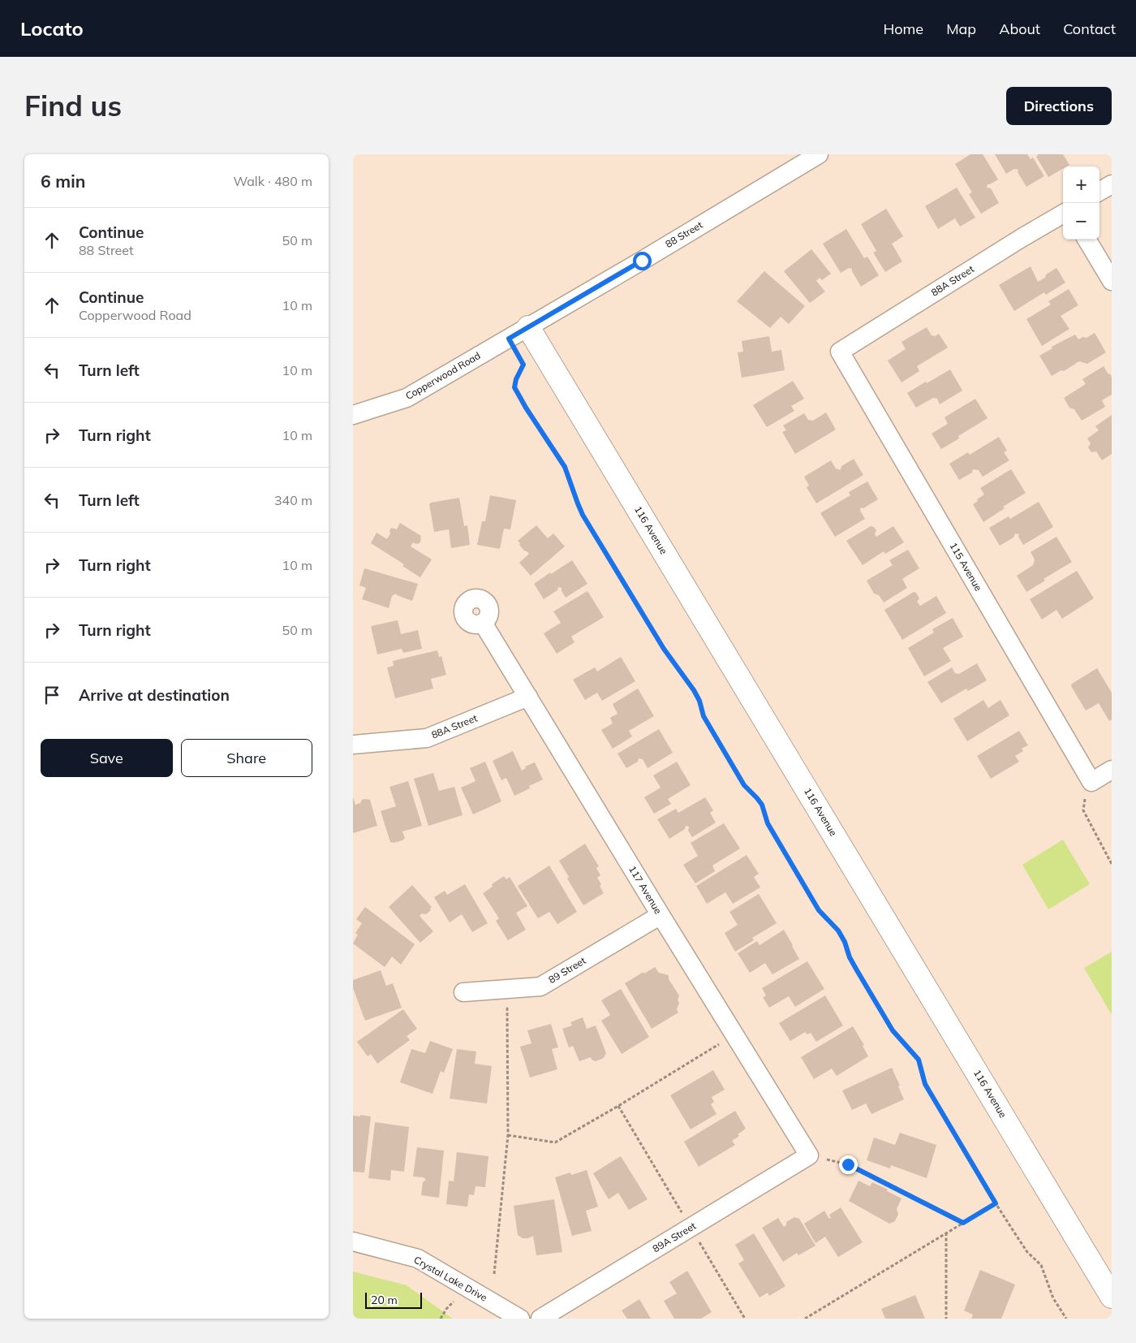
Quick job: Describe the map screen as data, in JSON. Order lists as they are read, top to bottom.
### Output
{
  "streets": {
    "main road": ["116 Avenue"],
    "street": [
      "88 Street",
      "88A Street",
      "Copperwood Road",
      "115 Avenue",
      "117 Avenue",
      "89 Street",
      "89A Street",
      "Crystal Lake Drive"
    ]
  },
  "crossings": [
    ["88 Street", "Copperwood Road"],
    ["88 Street", "116 Avenue"],
    ["88A Street", "115 Avenue"],
    ["88A Street", "117 Avenue"],
    ["Copperwood Road", "116 Avenue"],
    ["117 Avenue", "89 Street"],
    ["117 Avenue", "89A Street"]
  ],
  "scale_bar": "20 m",
  "page": {
    "header": "Locato",
    "nav": [
      "Home",
      "Map",
      "About",
      "Contact"
    ],
    "buttons": [
      "Directions",
      ["Save", "Share"]
    ],
    "title": "Find us",
    "heading": ["6 min", "Walk · 480 m"],
    "map_buttons": ["+", "−"],
    "list": [
      ["Continue", "88 Street", "50 m"],
      ["Continue", "Copperwood Road", "10 m"],
      ["Turn left", "10 m"],
      ["Turn right", "10 m"],
      ["Turn left", "340 m"],
      ["Turn right", "10 m"],
      ["Turn right", "50 m"],
      "Arrive at destination"
    ],
    "scale": "20 m"
  }
}
